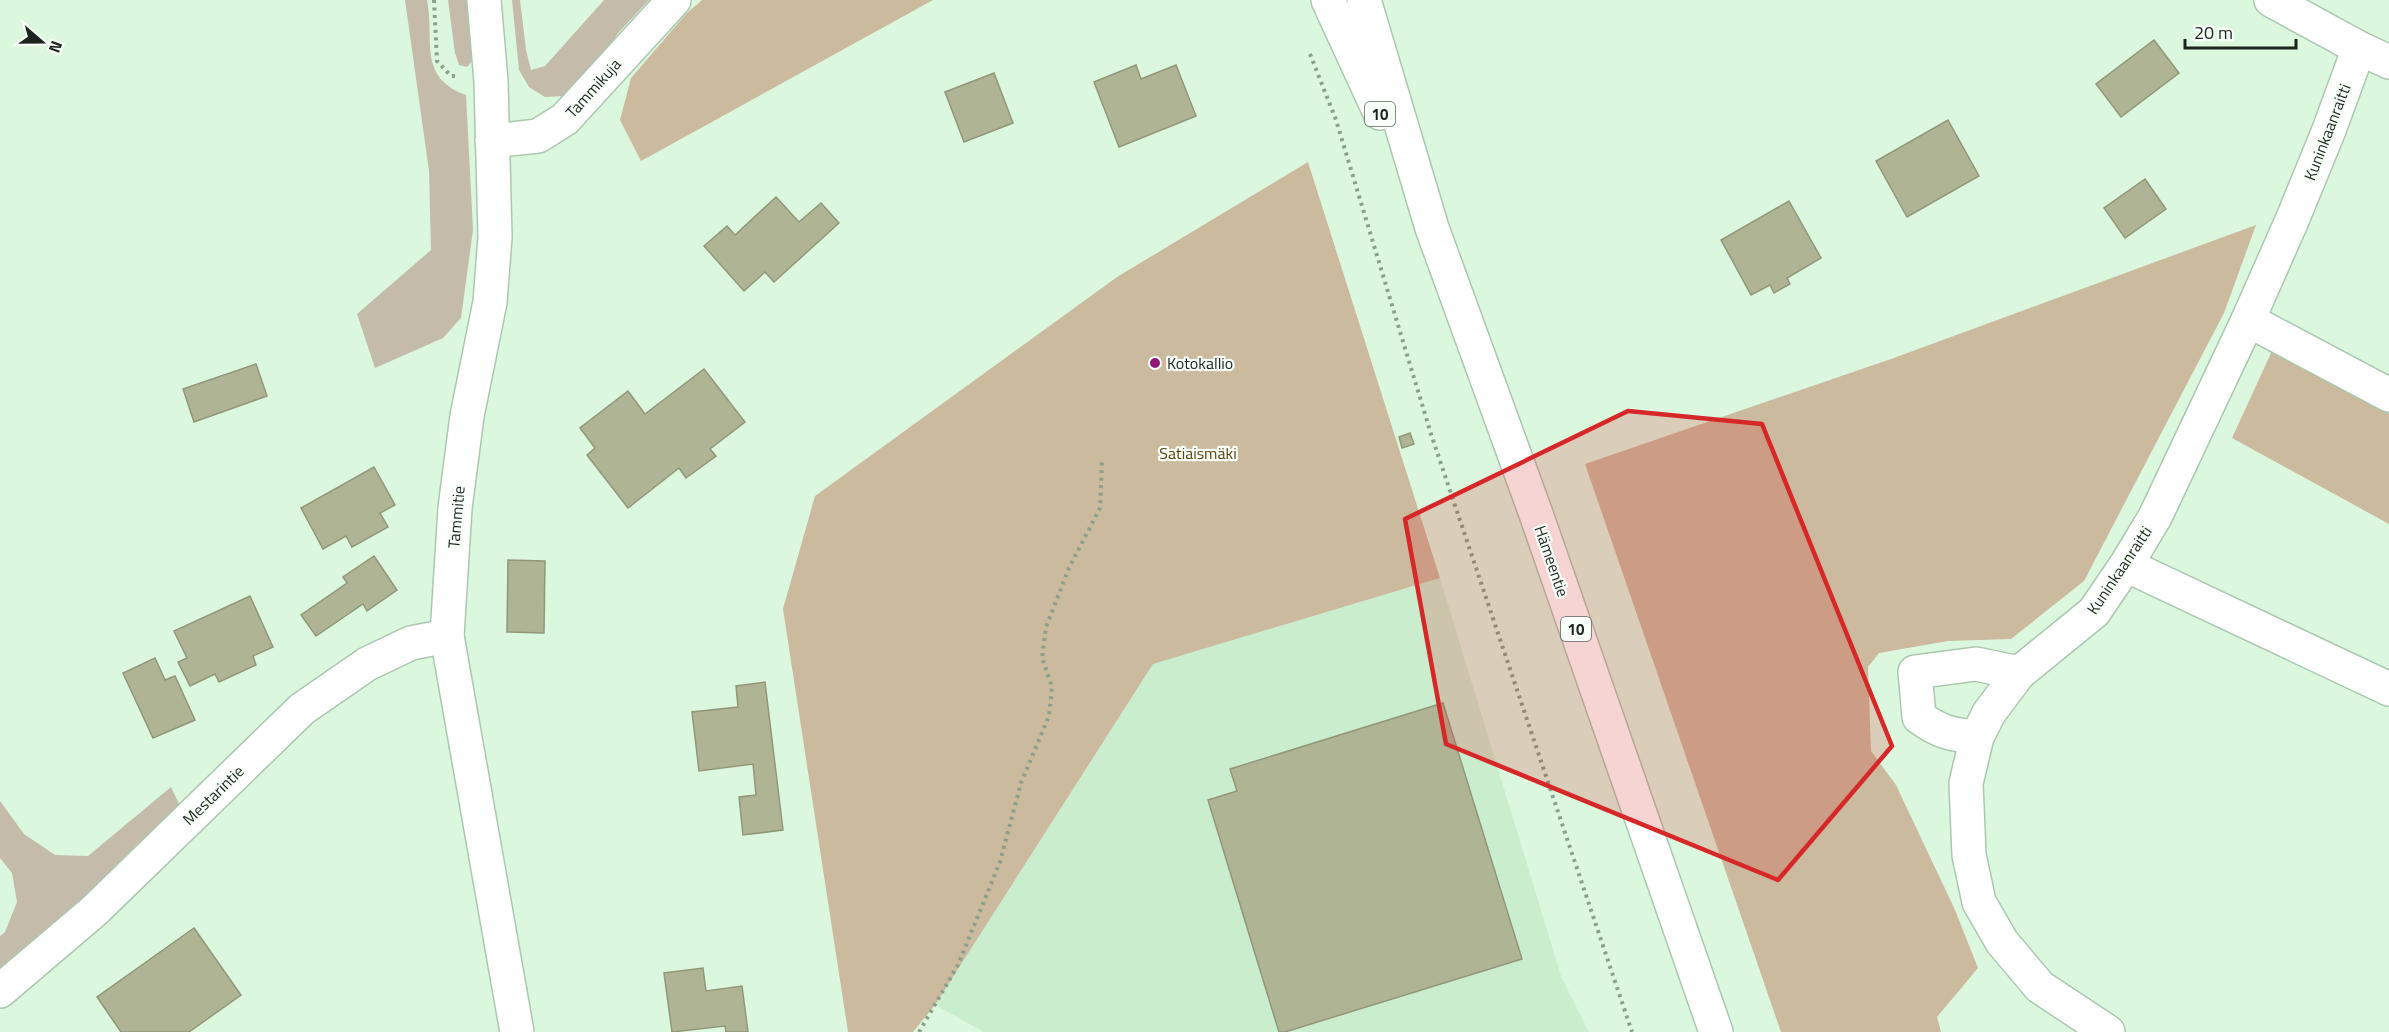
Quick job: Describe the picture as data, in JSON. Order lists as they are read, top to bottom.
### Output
{
  "streets": {
    "main road": [
      "Tammikuja",
      "10",
      "Kuninkaanraitti",
      "Tammitie",
      "Hämeentie",
      "Mestarintie"
    ]
  },
  "crossings": [
    ["Tammikuja", "Tammitie"],
    ["Tammitie", "Mestarintie"]
  ],
  "parks": ["Satiaismäki"],
  "places": ["Kotokallio"],
  "scale_bar": "20 m",
  "north": "right"
}
